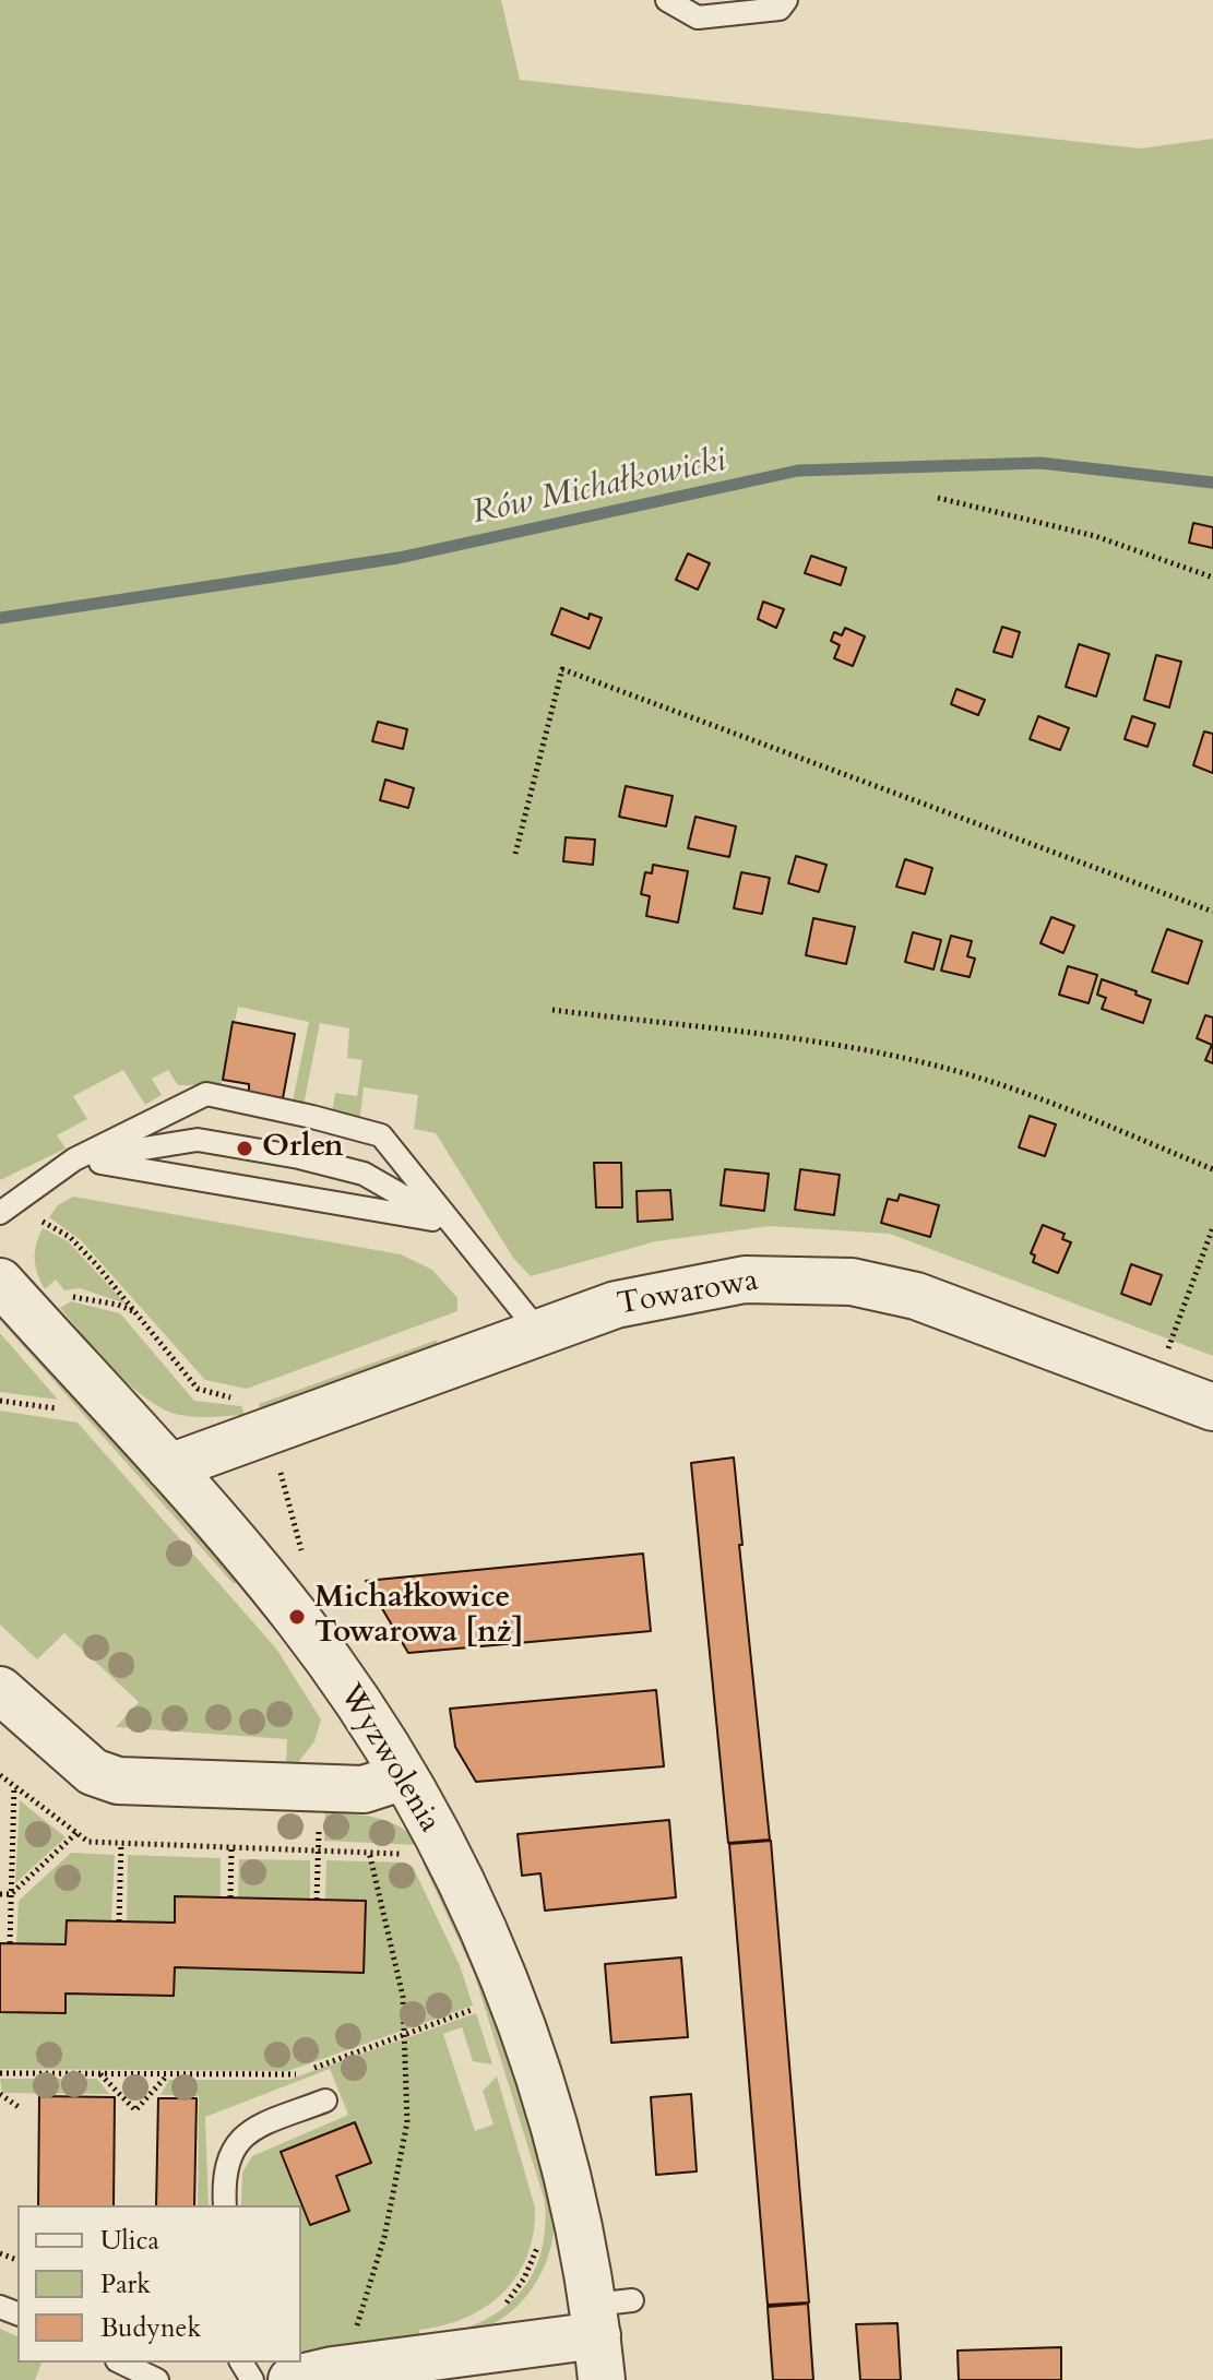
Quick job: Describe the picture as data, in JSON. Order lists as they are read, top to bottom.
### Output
{
  "streets": {
    "street": ["Towarowa", "Wyzwolenia"]
  },
  "crossings": [
    ["Towarowa", "Wyzwolenia"]
  ],
  "water": ["Rów Michałkowicki"],
  "places": ["Orlen", "Michałkowice Towarowa [nż]"],
  "legend": ["Ulica", "Park", "Budynek"]
}
